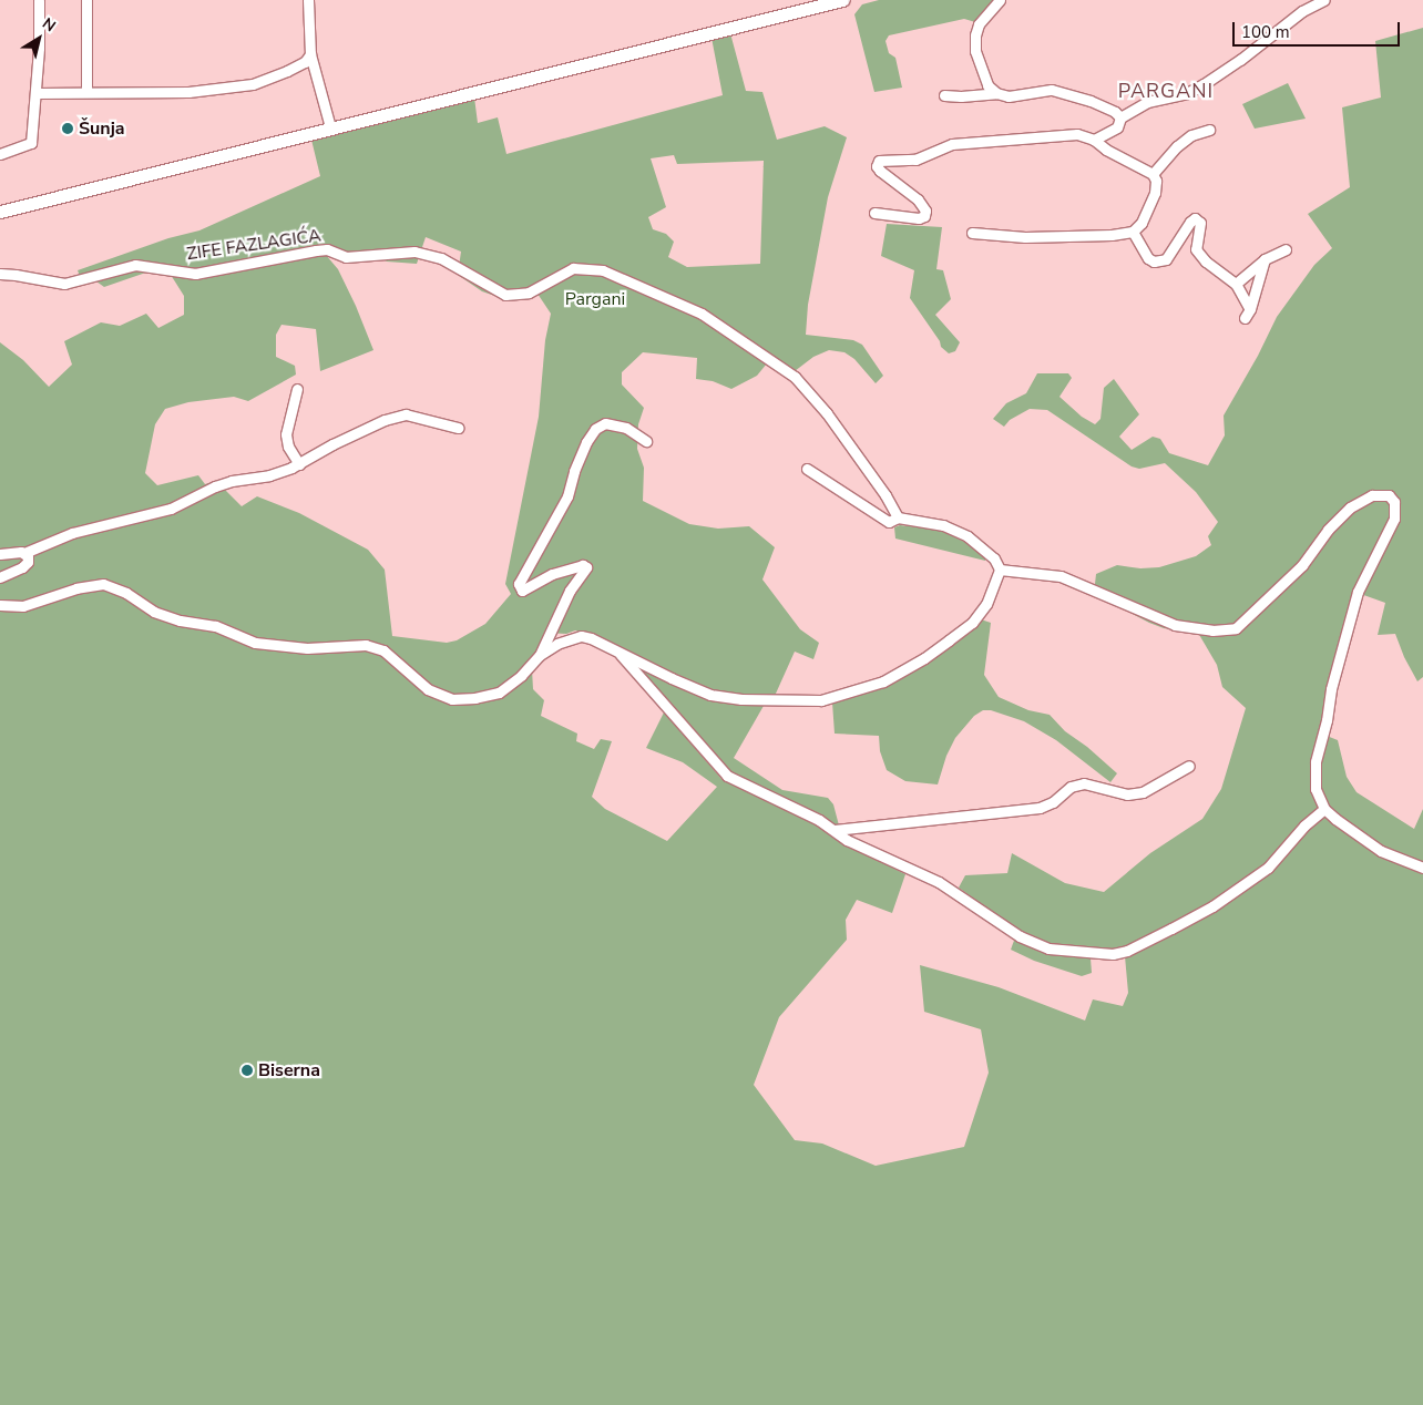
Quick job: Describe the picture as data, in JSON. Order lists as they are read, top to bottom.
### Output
{
  "streets": {
    "street": ["ZIFE FAZLAGIĆA"]
  },
  "districts": ["PARGANI"],
  "parks": ["Pargani"],
  "places": ["Šunja", "Biserna"],
  "scale_bar": "100 m",
  "north": "top right"
}
